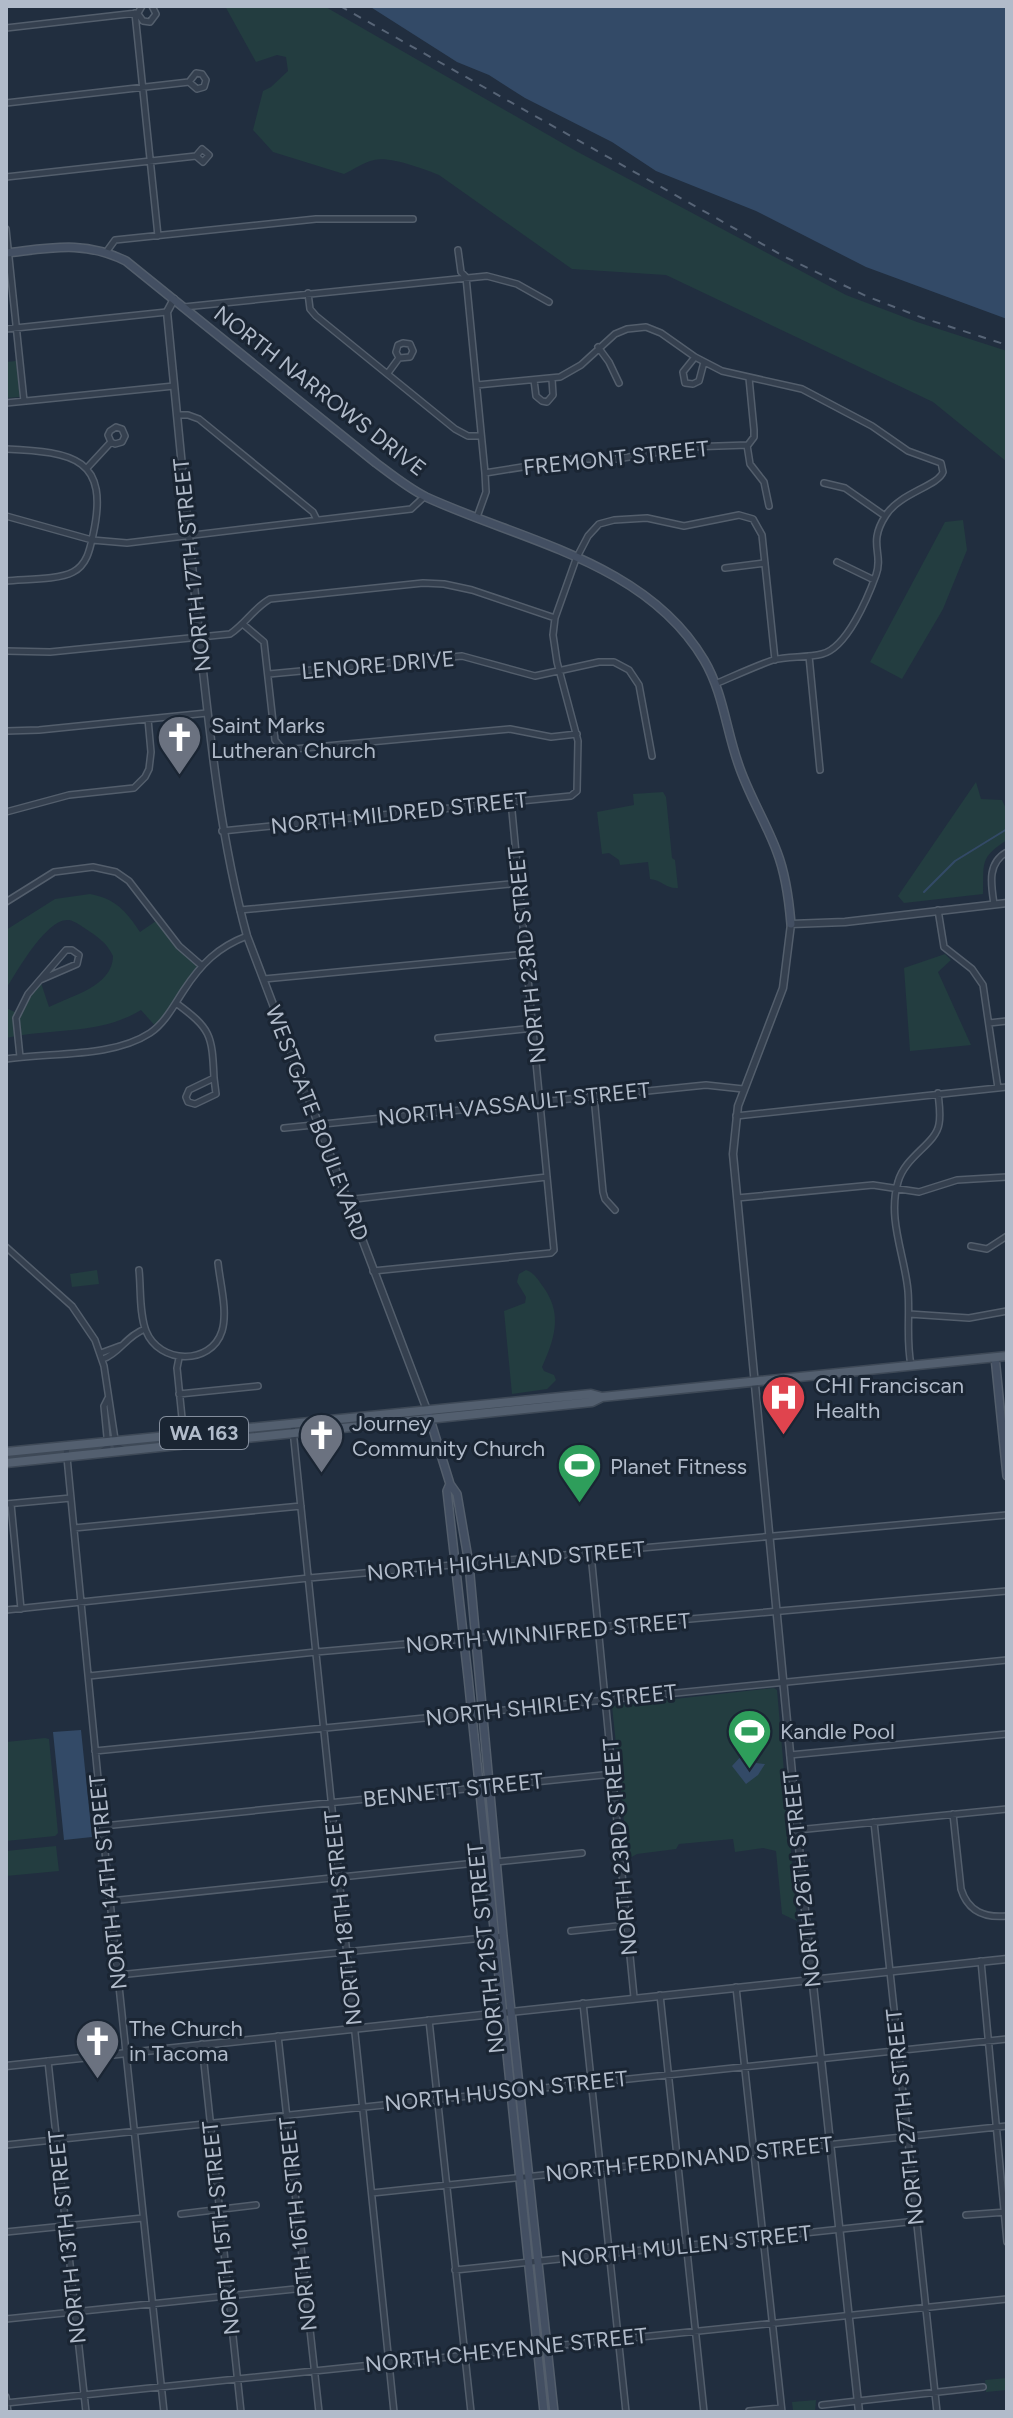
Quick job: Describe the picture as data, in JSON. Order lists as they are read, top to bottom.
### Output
{
  "streets": {
    "main road": ["NORTH NARROWS DRIVE", "WA 163", "NORTH 21ST STREET"],
    "street": [
      "FREMONT STREET",
      "NORTH 17TH STREET",
      "LENORE DRIVE",
      "NORTH MILDRED STREET",
      "NORTH 23RD STREET",
      "NORTH VASSAULT STREET",
      "WESTGATE BOULEVARD",
      "NORTH HIGHLAND STREET",
      "NORTH WINNIFRED STREET",
      "NORTH SHIRLEY STREET",
      "BENNETT STREET",
      "NORTH 26TH STREET",
      "NORTH 14TH STREET",
      "NORTH 18TH STREET",
      "NORTH HUSON STREET",
      "NORTH 27TH STREET",
      "NORTH FERDINAND STREET",
      "NORTH 16TH STREET",
      "NORTH 15TH STREET",
      "NORTH 13TH STREET",
      "NORTH MULLEN STREET",
      "NORTH CHEYENNE STREET"
    ]
  },
  "crossings": [
    ["NORTH NARROWS DRIVE", "NORTH 26TH STREET"],
    ["NORTH 17TH STREET", "NORTH MILDRED STREET"],
    ["NORTH 17TH STREET", "WESTGATE BOULEVARD"],
    ["NORTH MILDRED STREET", "NORTH 23RD STREET"],
    ["NORTH MILDRED STREET", "WESTGATE BOULEVARD"],
    ["NORTH 23RD STREET", "NORTH VASSAULT STREET"],
    ["NORTH 23RD STREET", "WESTGATE BOULEVARD"],
    ["NORTH 23RD STREET", "NORTH HIGHLAND STREET"],
    ["NORTH 23RD STREET", "NORTH WINNIFRED STREET"],
    ["NORTH 23RD STREET", "NORTH SHIRLEY STREET"],
    ["NORTH 23RD STREET", "BENNETT STREET"],
    ["NORTH VASSAULT STREET", "WESTGATE BOULEVARD"],
    ["NORTH VASSAULT STREET", "NORTH 26TH STREET"],
    ["WESTGATE BOULEVARD", "WA 163"],
    ["WESTGATE BOULEVARD", "NORTH 21ST STREET"],
    ["WA 163", "NORTH 26TH STREET"],
    ["WA 163", "NORTH 14TH STREET"],
    ["WA 163", "NORTH 18TH STREET"],
    ["WA 163", "NORTH 21ST STREET"],
    ["NORTH HIGHLAND STREET", "NORTH 26TH STREET"],
    ["NORTH HIGHLAND STREET", "NORTH 14TH STREET"],
    ["NORTH HIGHLAND STREET", "NORTH 18TH STREET"],
    ["NORTH HIGHLAND STREET", "NORTH 21ST STREET"],
    ["NORTH WINNIFRED STREET", "NORTH 26TH STREET"],
    ["NORTH WINNIFRED STREET", "NORTH 14TH STREET"],
    ["NORTH WINNIFRED STREET", "NORTH 18TH STREET"],
    ["NORTH WINNIFRED STREET", "NORTH 21ST STREET"],
    ["NORTH SHIRLEY STREET", "NORTH 26TH STREET"],
    ["NORTH SHIRLEY STREET", "NORTH 14TH STREET"],
    ["NORTH SHIRLEY STREET", "NORTH 18TH STREET"],
    ["NORTH SHIRLEY STREET", "NORTH 21ST STREET"],
    ["BENNETT STREET", "NORTH 14TH STREET"],
    ["BENNETT STREET", "NORTH 18TH STREET"],
    ["BENNETT STREET", "NORTH 21ST STREET"],
    ["NORTH 26TH STREET", "NORTH HUSON STREET"],
    ["NORTH 26TH STREET", "NORTH FERDINAND STREET"],
    ["NORTH 26TH STREET", "NORTH MULLEN STREET"],
    ["NORTH 26TH STREET", "NORTH CHEYENNE STREET"],
    ["NORTH 14TH STREET", "NORTH HUSON STREET"],
    ["NORTH 14TH STREET", "NORTH CHEYENNE STREET"],
    ["NORTH 18TH STREET", "NORTH HUSON STREET"],
    ["NORTH 18TH STREET", "NORTH FERDINAND STREET"],
    ["NORTH 18TH STREET", "NORTH CHEYENNE STREET"],
    ["NORTH 21ST STREET", "NORTH HUSON STREET"],
    ["NORTH 21ST STREET", "NORTH FERDINAND STREET"],
    ["NORTH 21ST STREET", "NORTH MULLEN STREET"],
    ["NORTH 21ST STREET", "NORTH CHEYENNE STREET"],
    ["NORTH HUSON STREET", "NORTH 27TH STREET"],
    ["NORTH HUSON STREET", "NORTH 16TH STREET"],
    ["NORTH HUSON STREET", "NORTH 15TH STREET"],
    ["NORTH HUSON STREET", "NORTH 13TH STREET"],
    ["NORTH 27TH STREET", "NORTH FERDINAND STREET"],
    ["NORTH 27TH STREET", "NORTH MULLEN STREET"],
    ["NORTH 27TH STREET", "NORTH CHEYENNE STREET"],
    ["NORTH 16TH STREET", "NORTH CHEYENNE STREET"],
    ["NORTH 15TH STREET", "NORTH CHEYENNE STREET"],
    ["NORTH 13TH STREET", "NORTH CHEYENNE STREET"]
  ],
  "places": {
    "church": ["Saint Marks Lutheran Church", "Journey Community Church", "The Church in Tacoma"],
    "hospital": ["CHI Franciscan Health"],
    "sports": ["Planet Fitness", "Kandle Pool"]
  }
}
